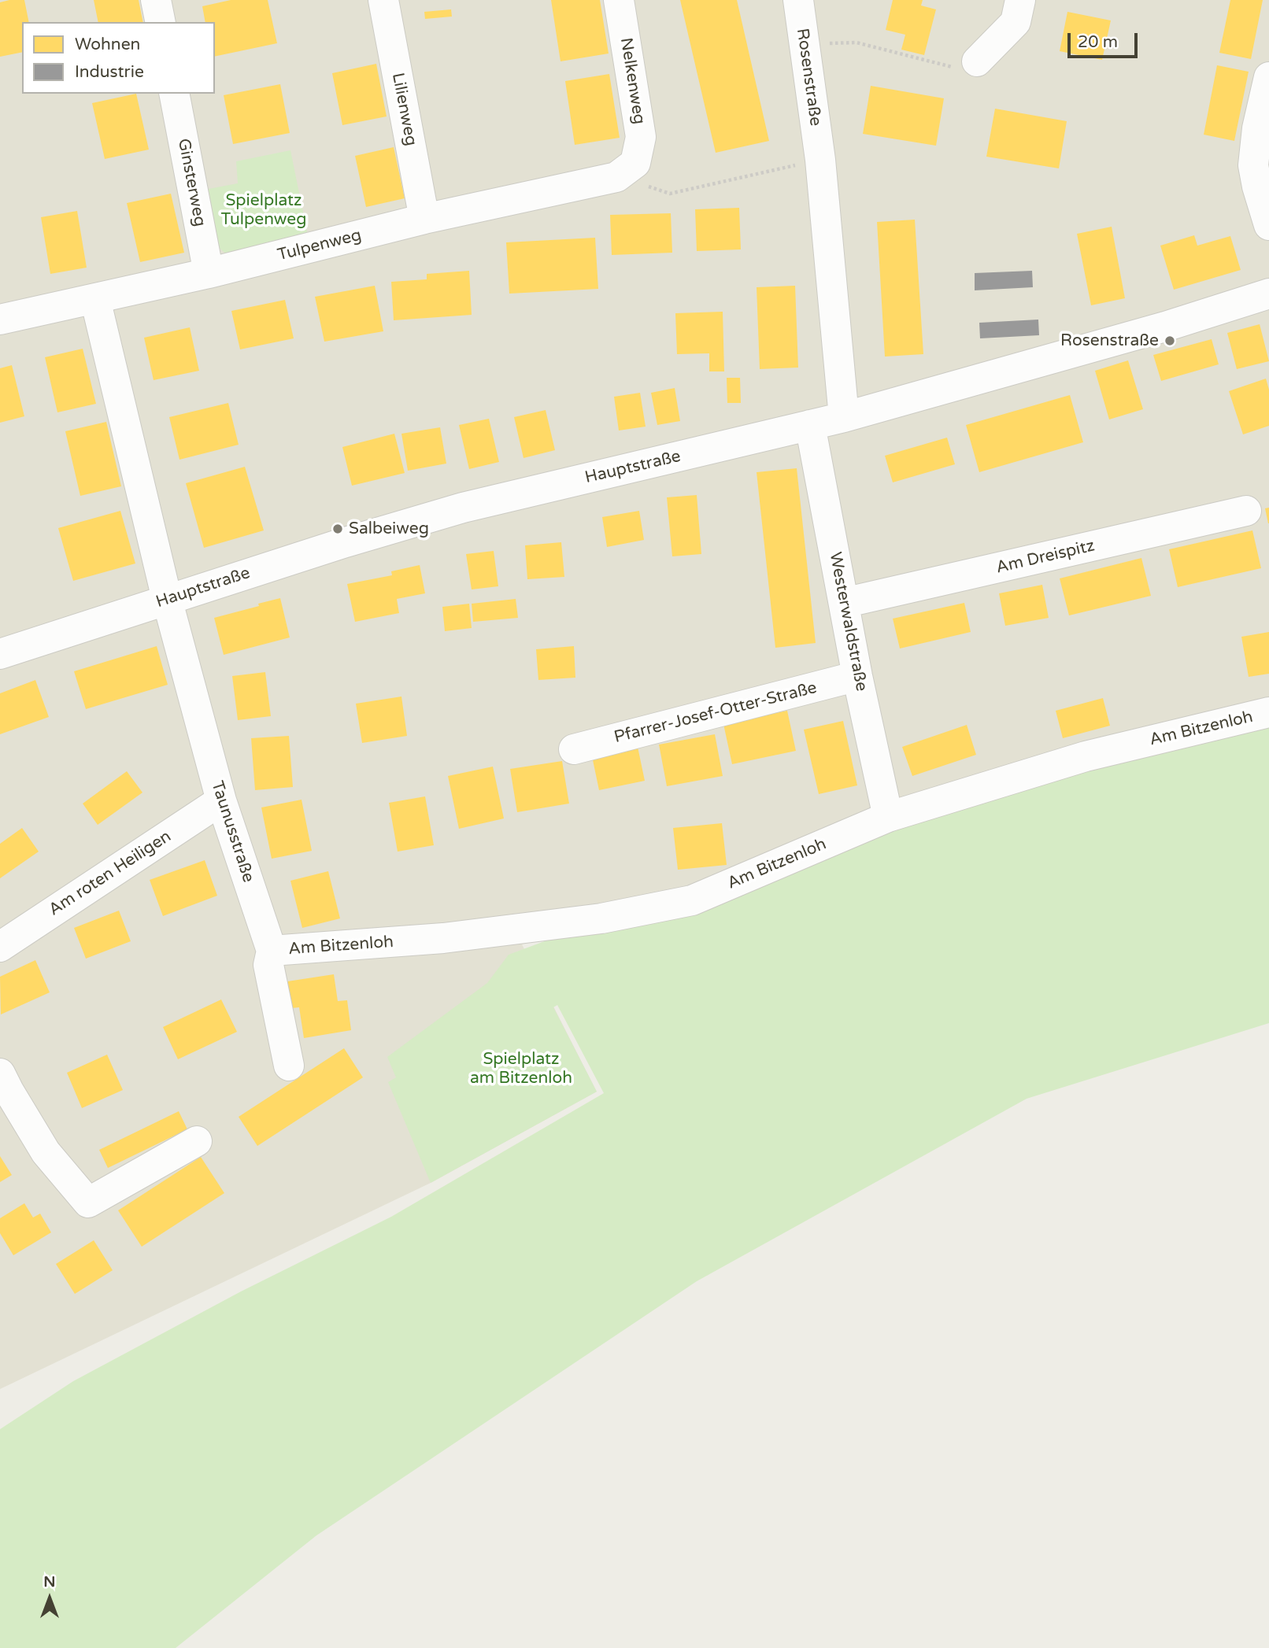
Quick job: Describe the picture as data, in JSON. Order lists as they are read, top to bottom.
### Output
{
  "streets": {
    "street": [
      "Rosenstraße",
      "Nelkenweg",
      "Lilienweg",
      "Ginsterweg",
      "Tulpenweg",
      "Hauptstraße",
      "Am Dreispitz",
      "Westerwaldstraße",
      "Pfarrer-Josef-Otter-Straße",
      "Am Bitzenloh",
      "Taunusstraße",
      "Am roten Heiligen"
    ]
  },
  "crossings": [
    ["Rosenstraße", "Hauptstraße"],
    ["Nelkenweg", "Tulpenweg"],
    ["Lilienweg", "Tulpenweg"],
    ["Ginsterweg", "Tulpenweg"],
    ["Hauptstraße", "Westerwaldstraße"],
    ["Hauptstraße", "Taunusstraße"],
    ["Am Dreispitz", "Westerwaldstraße"],
    ["Westerwaldstraße", "Pfarrer-Josef-Otter-Straße"],
    ["Westerwaldstraße", "Am Bitzenloh"],
    ["Am Bitzenloh", "Taunusstraße"],
    ["Taunusstraße", "Am roten Heiligen"]
  ],
  "parks": ["Spielplatz Tulpenweg", "Spielplatz am Bitzenloh"],
  "places": ["Rosenstraße", "Salbeiweg"],
  "legend": ["Wohnen", "Industrie"],
  "scale_bar": "20 m",
  "north": "top"
}
